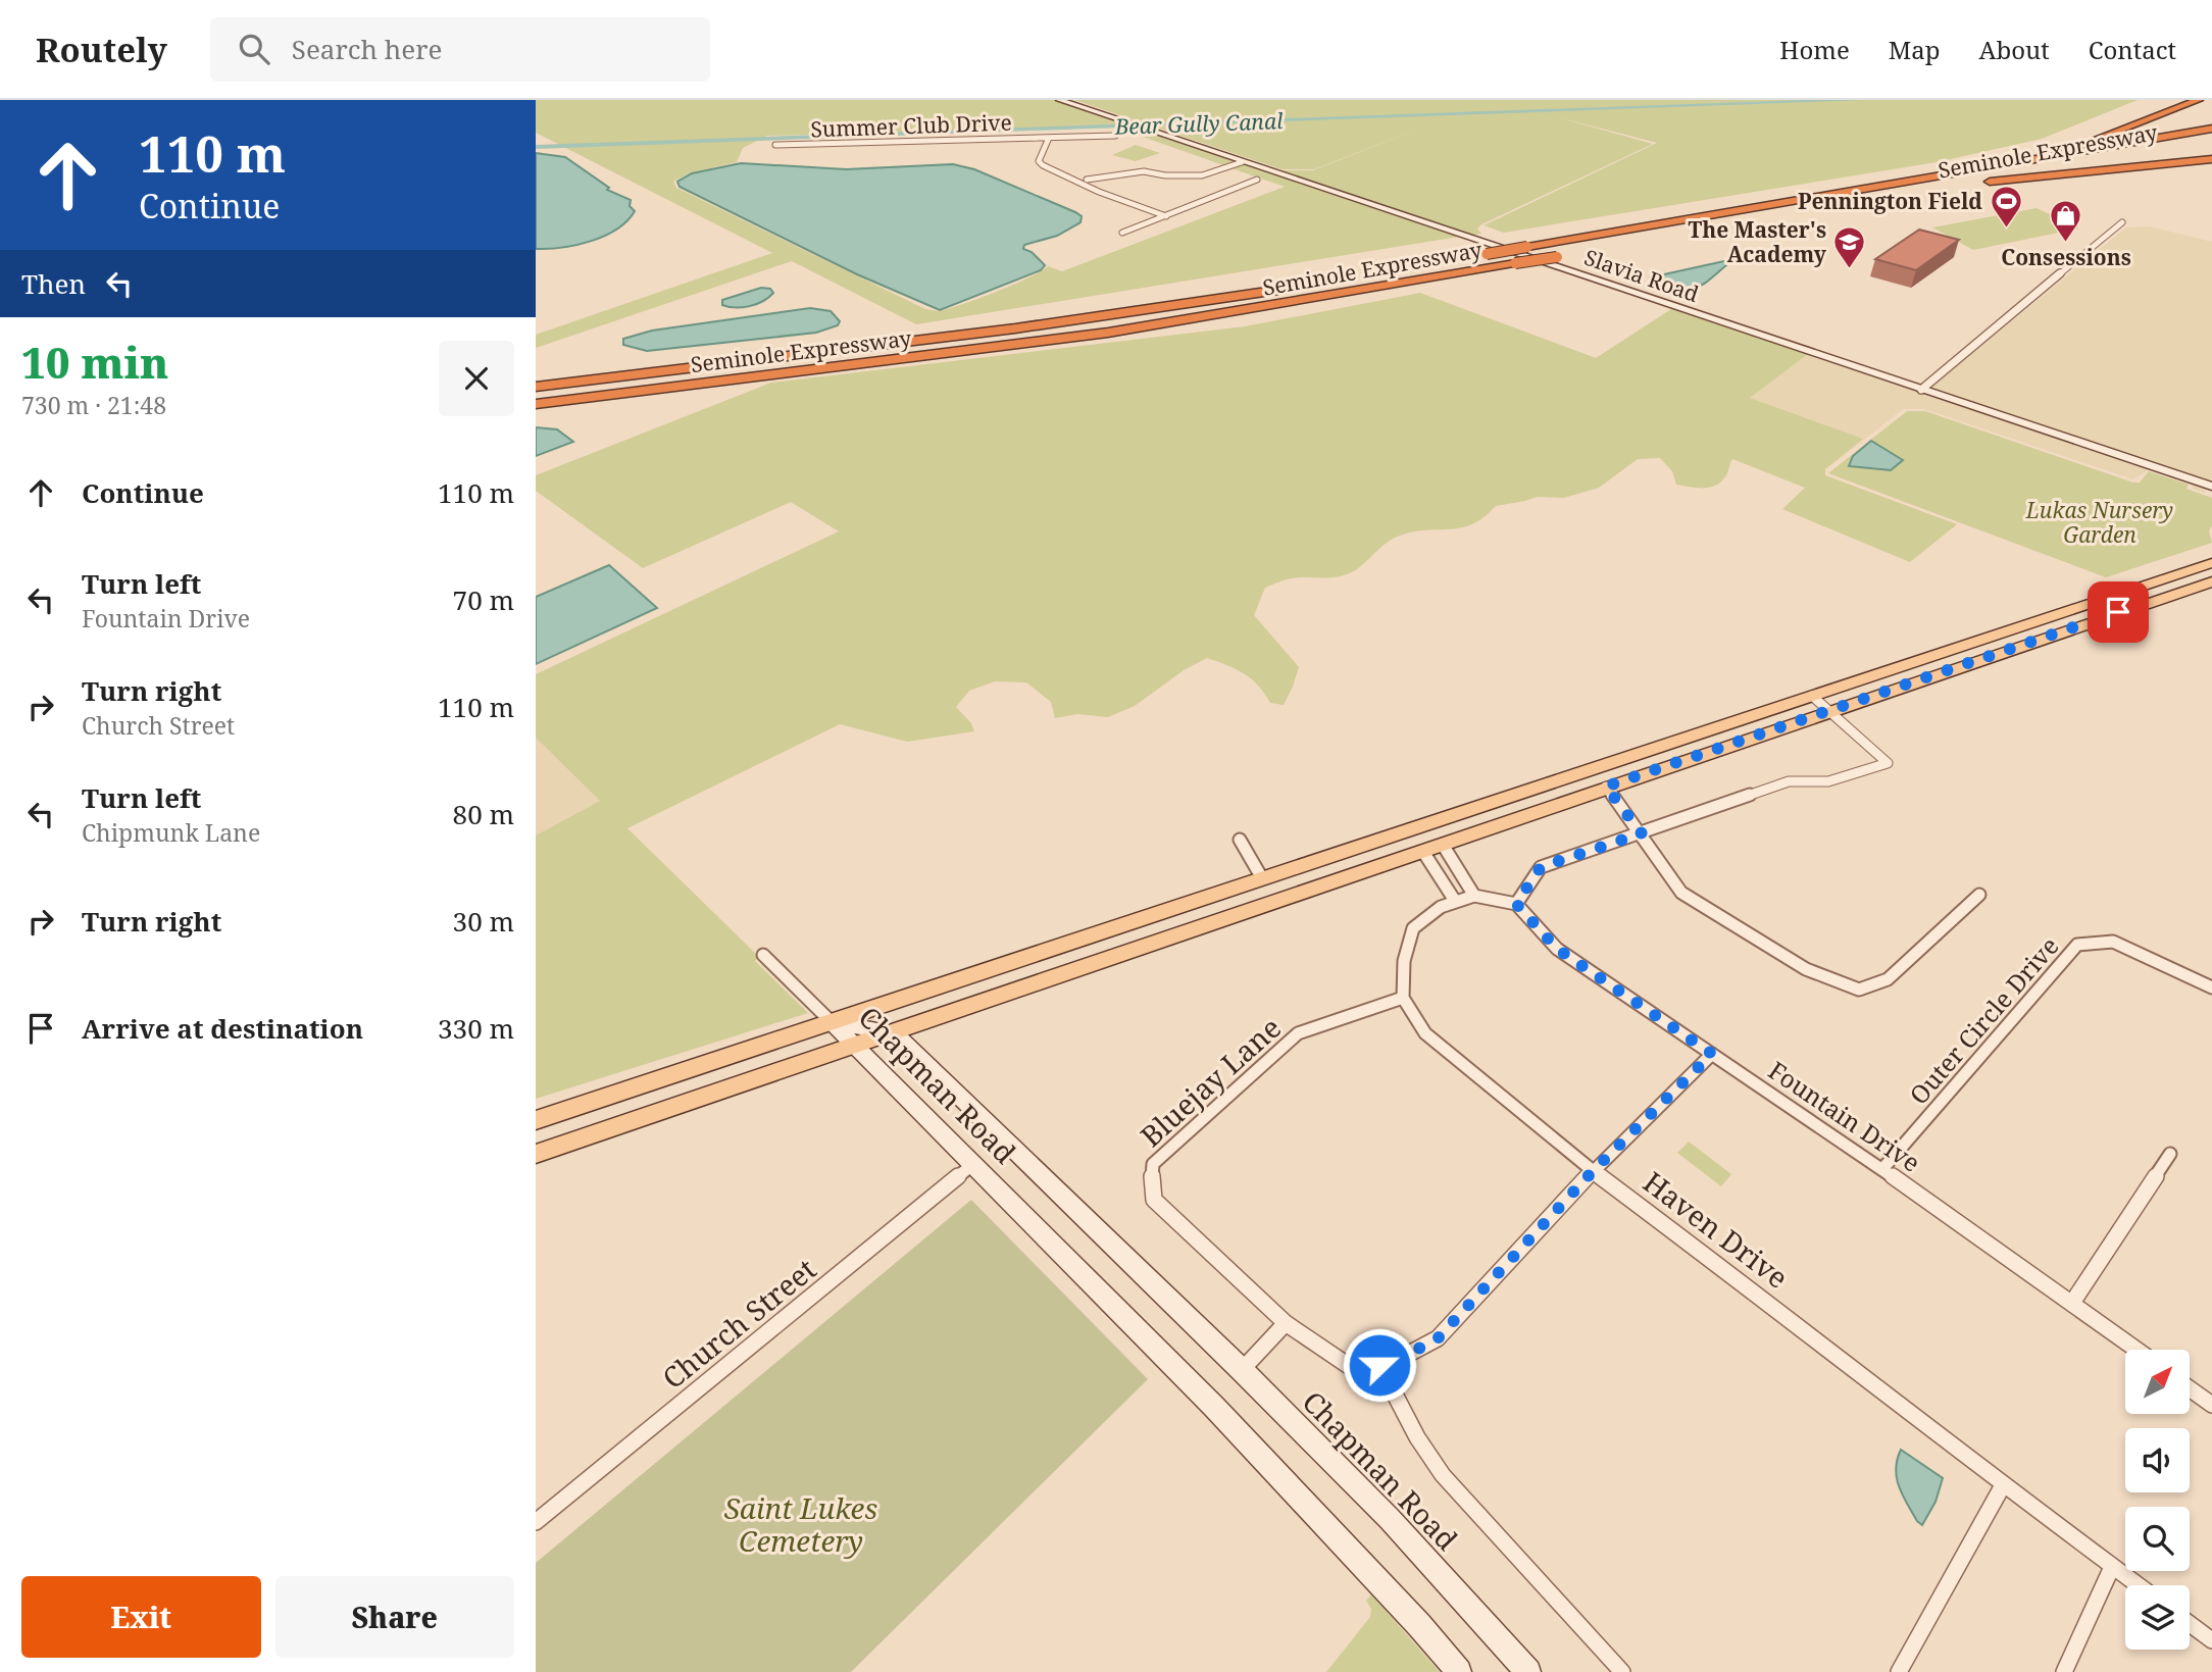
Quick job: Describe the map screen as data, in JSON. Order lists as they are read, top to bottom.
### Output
{
  "streets": {
    "highway": ["Seminole Expressway"],
    "street": [
      "Summer Club Drive",
      "Slavia Road",
      "Outer Circle Drive",
      "Bluejay Lane",
      "Chapman Road",
      "Fountain Drive",
      "Haven Drive",
      "Church Street"
    ]
  },
  "crossings": [
    ["Outer Circle Drive", "Fountain Drive"],
    ["Bluejay Lane", "Haven Drive"],
    ["Chapman Road", "Church Street"]
  ],
  "water": ["Bear Gully Canal"],
  "parks": ["Lukas Nursery Garden", "Saint Lukes Cemetery"],
  "places": {
    "sports": ["Pennington Field"],
    "shop": ["Consessions"],
    "school or university": ["The Master's Academy"]
  },
  "north": "top right",
  "page": {
    "header": "Routely",
    "search": "Search here",
    "nav": [
      "Home",
      "Map",
      "About",
      "Contact"
    ],
    "turn": ["110 m", "Continue"],
    "then": "Then",
    "heading": ["10 min", "730 m · 21:48"],
    "list": [
      {
        "name": "Continue",
        "value": "110 m"
      },
      {
        "name": "Turn left",
        "note": "Fountain Drive",
        "value": "70 m"
      },
      {
        "name": "Turn right",
        "note": "Church Street",
        "value": "110 m"
      },
      {
        "name": "Turn left",
        "note": "Chipmunk Lane",
        "value": "80 m"
      },
      {
        "name": "Turn right",
        "value": "30 m"
      },
      {
        "name": "Arrive at destination",
        "value": "330 m"
      }
    ],
    "buttons": ["Exit", "Share"]
  }
}
